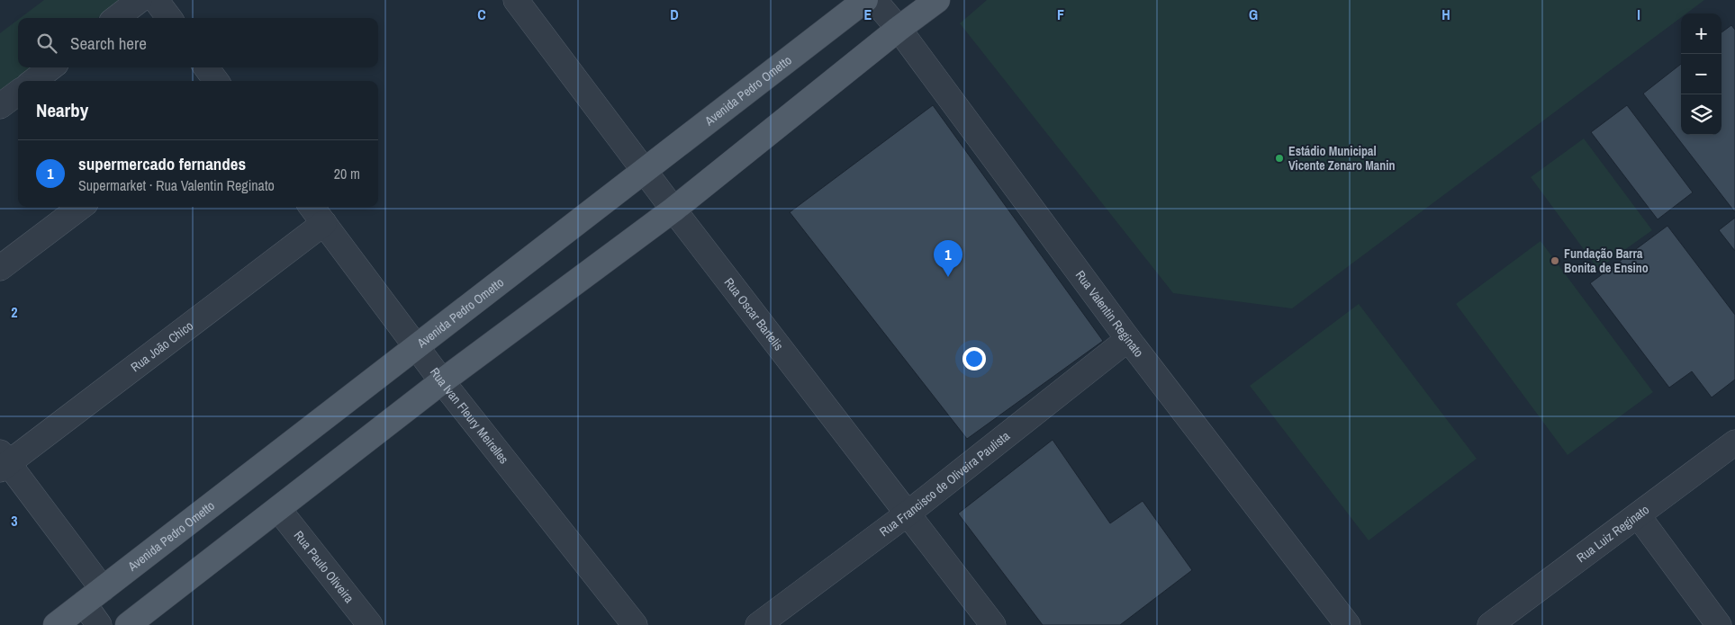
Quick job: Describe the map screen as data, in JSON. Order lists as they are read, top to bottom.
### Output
{
  "streets": {
    "main road": ["Avenida Pedro Ometto"],
    "street": [
      "Rua Oscar Bartelis",
      "Rua Valentin Reginato",
      "Rua João Chico",
      "Rua Ivan Fleury Meirelles",
      "Rua Francisco de Oliveira Paulista",
      "Rua Luiz Reginato",
      "Rua Paulo Oliveira"
    ]
  },
  "crossings": [
    ["Avenida Pedro Ometto", "Rua Oscar Bartelis"],
    ["Avenida Pedro Ometto", "Rua Ivan Fleury Meirelles"],
    ["Rua Oscar Bartelis", "Rua Francisco de Oliveira Paulista"],
    ["Rua Valentin Reginato", "Rua Francisco de Oliveira Paulista"],
    ["Rua João Chico", "Rua Ivan Fleury Meirelles"]
  ],
  "places": ["Estádio Municipal Vicente Zenaro Manin", "Fundação Barra Bonita de Ensino"],
  "page": {
    "map_buttons": ["+", "−"],
    "search": "Search here",
    "heading": "Nearby",
    "list": [
      {
        "mark": "1",
        "name": "supermercado fernandes",
        "note": "Supermarket · Rua Valentin Reginato",
        "value": "20 m"
      }
    ],
    "pins": "1"
  },
  "grid": {
    "columns": [
      "C",
      "D",
      "E",
      "F",
      "G",
      "H",
      "I"
    ],
    "rows": ["2", "3"]
  }
}
